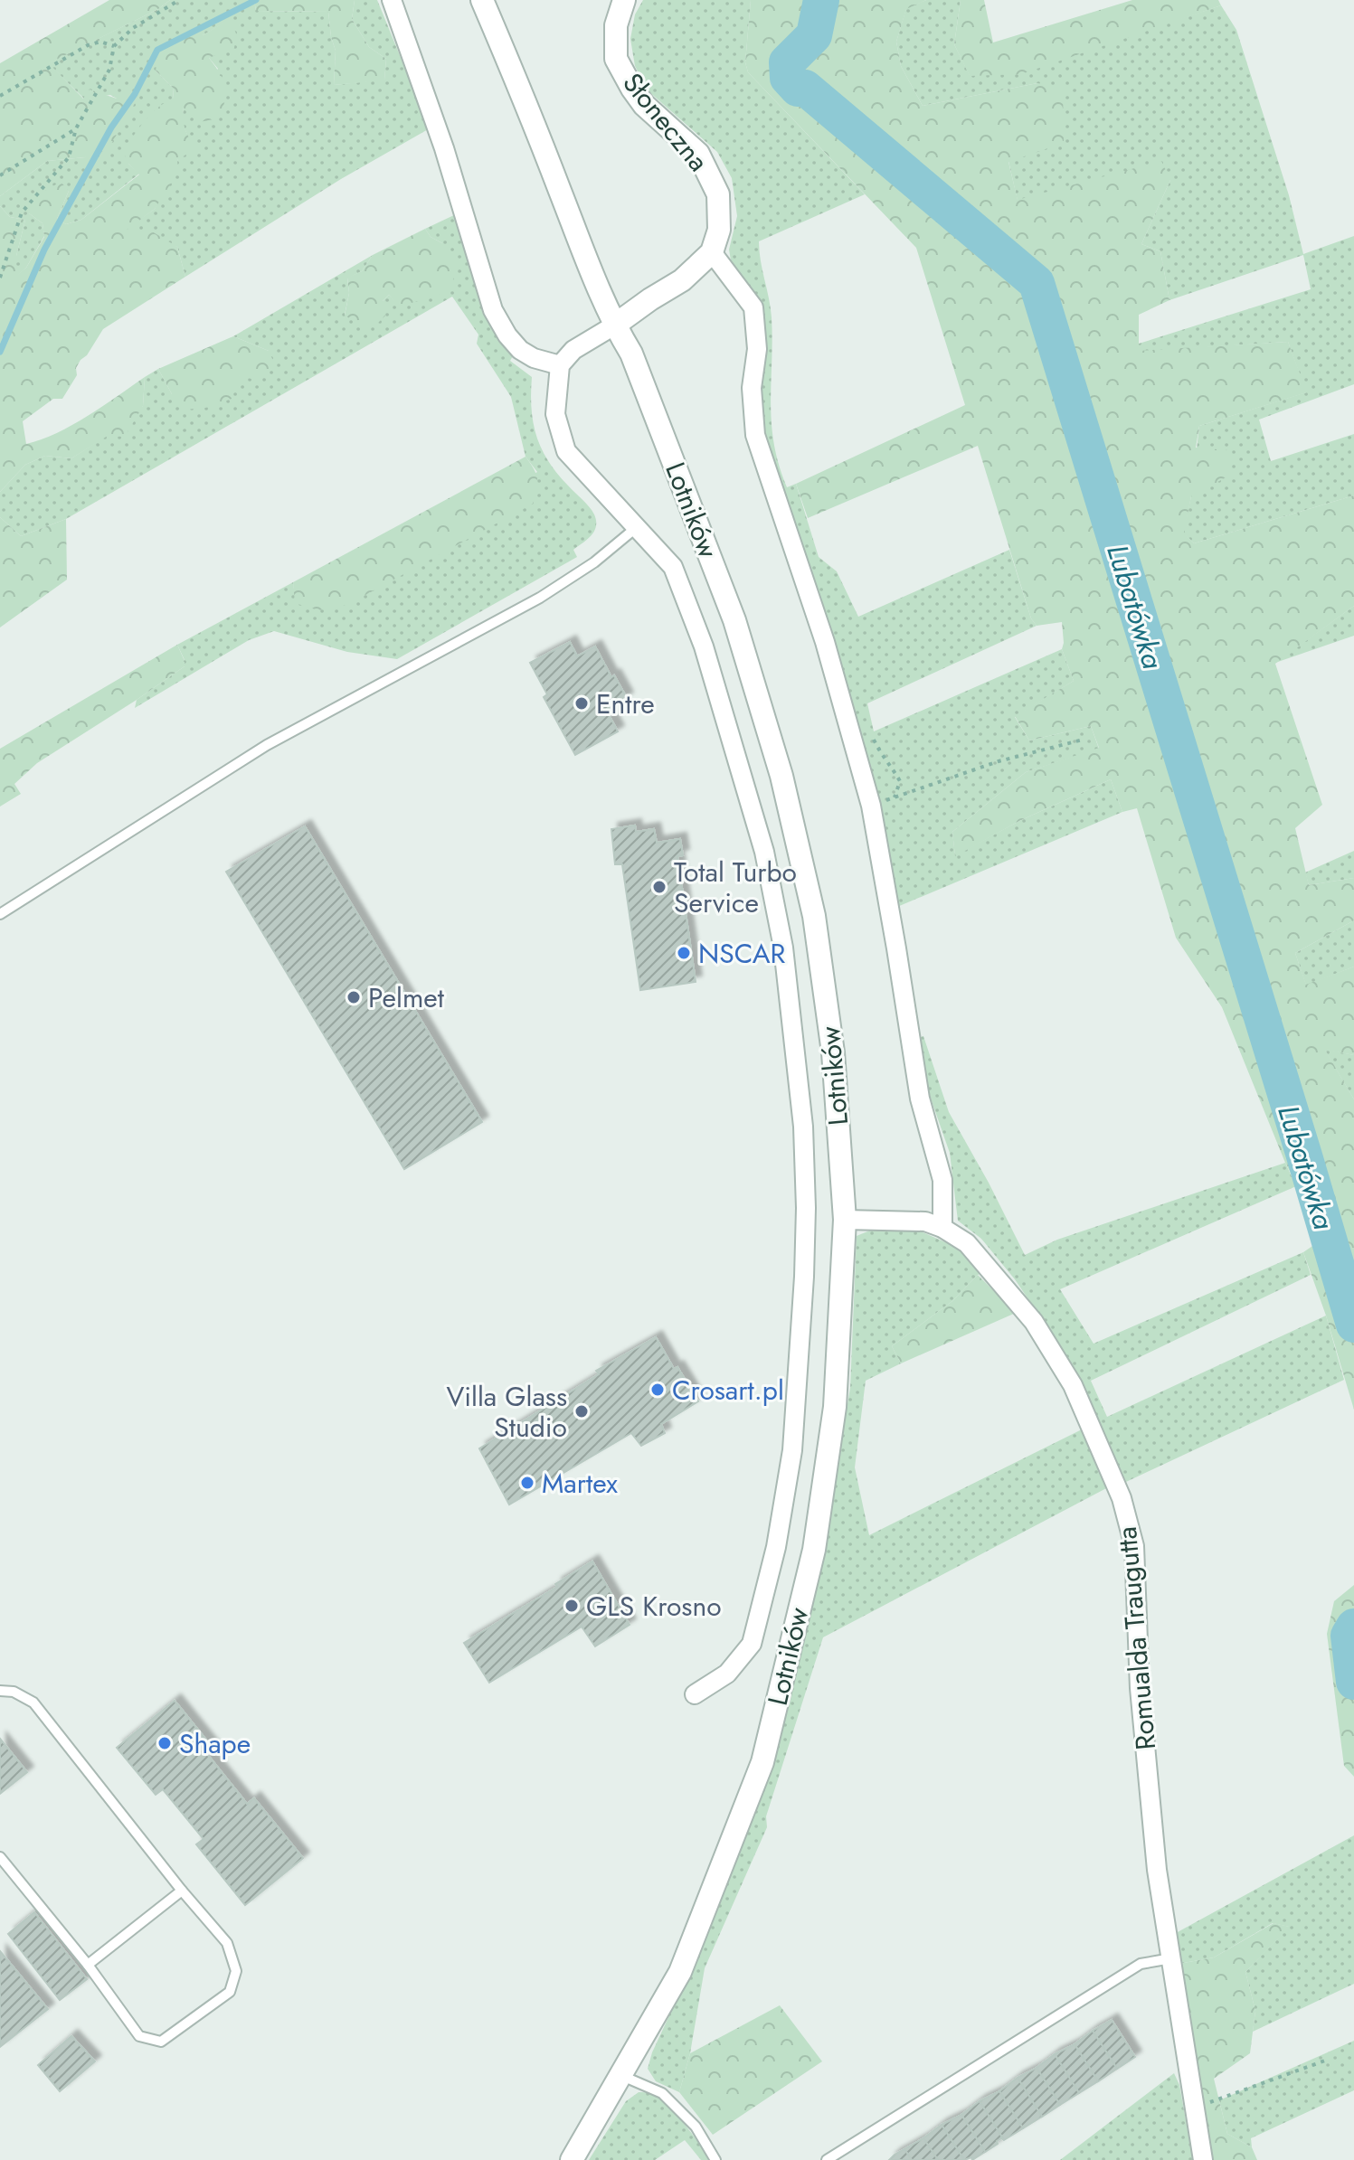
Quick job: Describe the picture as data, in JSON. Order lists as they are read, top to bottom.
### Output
{
  "streets": {
    "street": ["Słoneczna", "Lotników", "Romualda Traugutta"]
  },
  "crossings": [
    ["Lotników", "Romualda Traugutta"]
  ],
  "water": ["Lubatówka"],
  "places": [
    "Entre",
    "Total Turbo Service",
    "NSCAR",
    "Pelmet",
    "Crosart.pl",
    "Villa Glass Studio",
    "Martex",
    "GLS Krosno",
    "Shape"
  ]
}
